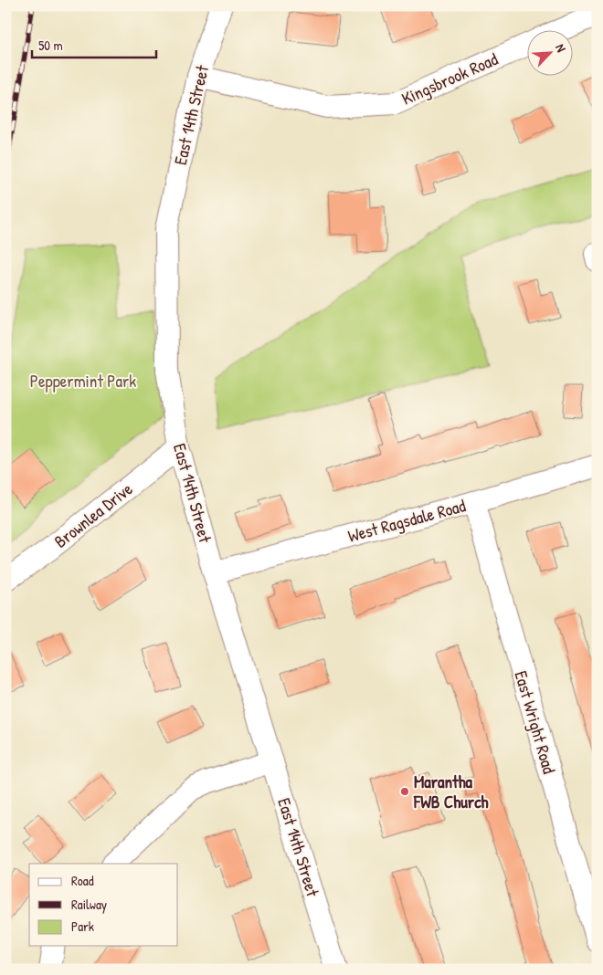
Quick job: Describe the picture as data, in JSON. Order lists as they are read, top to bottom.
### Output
{
  "streets": {
    "street": [
      "Kingsbrook Road",
      "East 14th Street",
      "Brownlea Drive",
      "West Ragsdale Road",
      "East Wright Road"
    ]
  },
  "crossings": [
    ["Kingsbrook Road", "East 14th Street"],
    ["East 14th Street", "Brownlea Drive"],
    ["East 14th Street", "West Ragsdale Road"],
    ["West Ragsdale Road", "East Wright Road"]
  ],
  "parks": ["Peppermint Park"],
  "places": ["Marantha FWB Church"],
  "legend": ["Road", "Railway", "Park"],
  "scale_bar": "50 m",
  "north": "top right"
}
